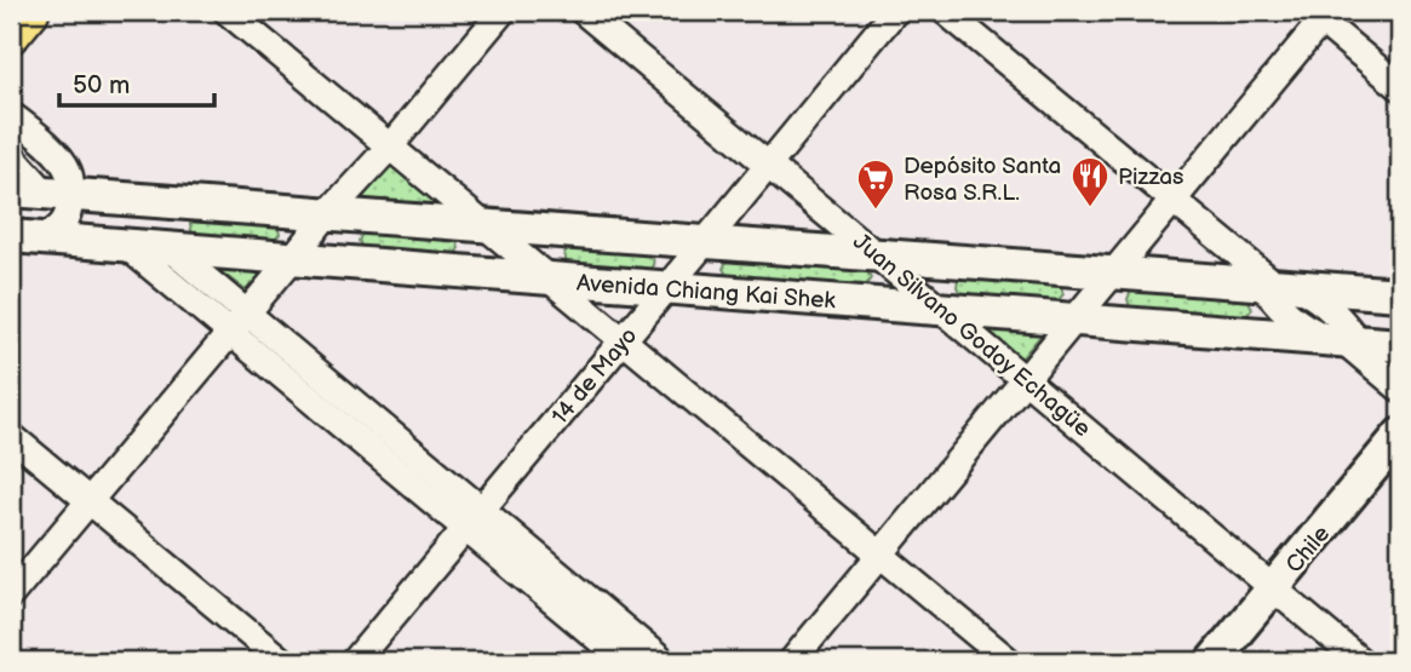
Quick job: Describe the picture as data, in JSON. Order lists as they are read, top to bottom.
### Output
{
  "streets": {
    "street": [
      "Avenida Chiang Kai Shek",
      "Juan Silvano Godoy Echagüe",
      "14 de Mayo",
      "Chile"
    ]
  },
  "crossings": [
    ["Avenida Chiang Kai Shek", "Juan Silvano Godoy Echagüe"],
    ["Avenida Chiang Kai Shek", "14 de Mayo"],
    ["Juan Silvano Godoy Echagüe", "14 de Mayo"],
    ["Juan Silvano Godoy Echagüe", "Chile"]
  ],
  "places": {
    "restaurant": ["Pizzas"],
    "supermarket": ["Depósito Santa Rosa S.R.L."]
  },
  "scale_bar": "50 m"
}
